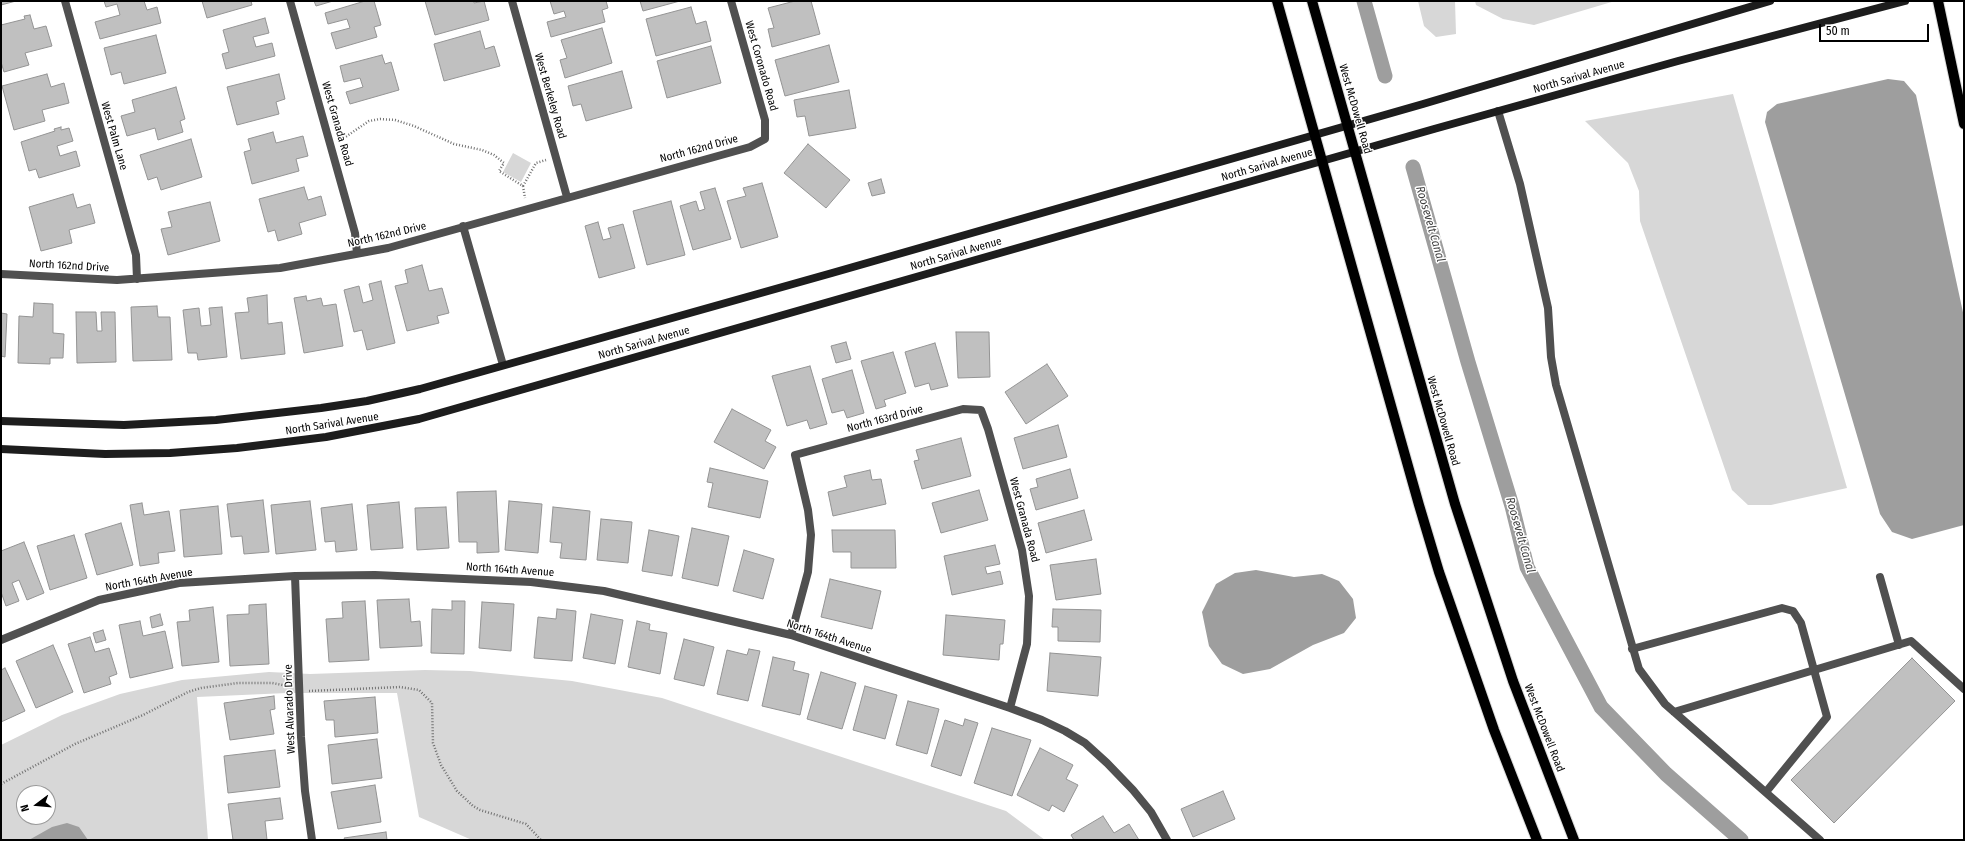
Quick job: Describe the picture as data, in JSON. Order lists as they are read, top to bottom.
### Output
{
  "streets": {
    "main road": ["North Sarival Avenue", "West McDowell Road"],
    "street": [
      "West Coronado Road",
      "West Berkeley Road",
      "West Granada Road",
      "West Palm Lane",
      "North 162nd Drive",
      "North 163rd Drive",
      "North 164th Avenue",
      "West Alvarado Drive"
    ]
  },
  "crossings": [
    ["West Coronado Road", "North 162nd Drive"],
    ["North Sarival Avenue", "West McDowell Road"],
    ["West Berkeley Road", "North 162nd Drive"],
    ["West Granada Road", "North 162nd Drive"],
    ["West Granada Road", "North 163rd Drive"],
    ["West Granada Road", "North 164th Avenue"],
    ["West Palm Lane", "North 162nd Drive"],
    ["North 163rd Drive", "North 164th Avenue"],
    ["North 164th Avenue", "West Alvarado Drive"]
  ],
  "water": ["Roosevelt Canal"],
  "scale_bar": "50 m",
  "north": "left"
}
